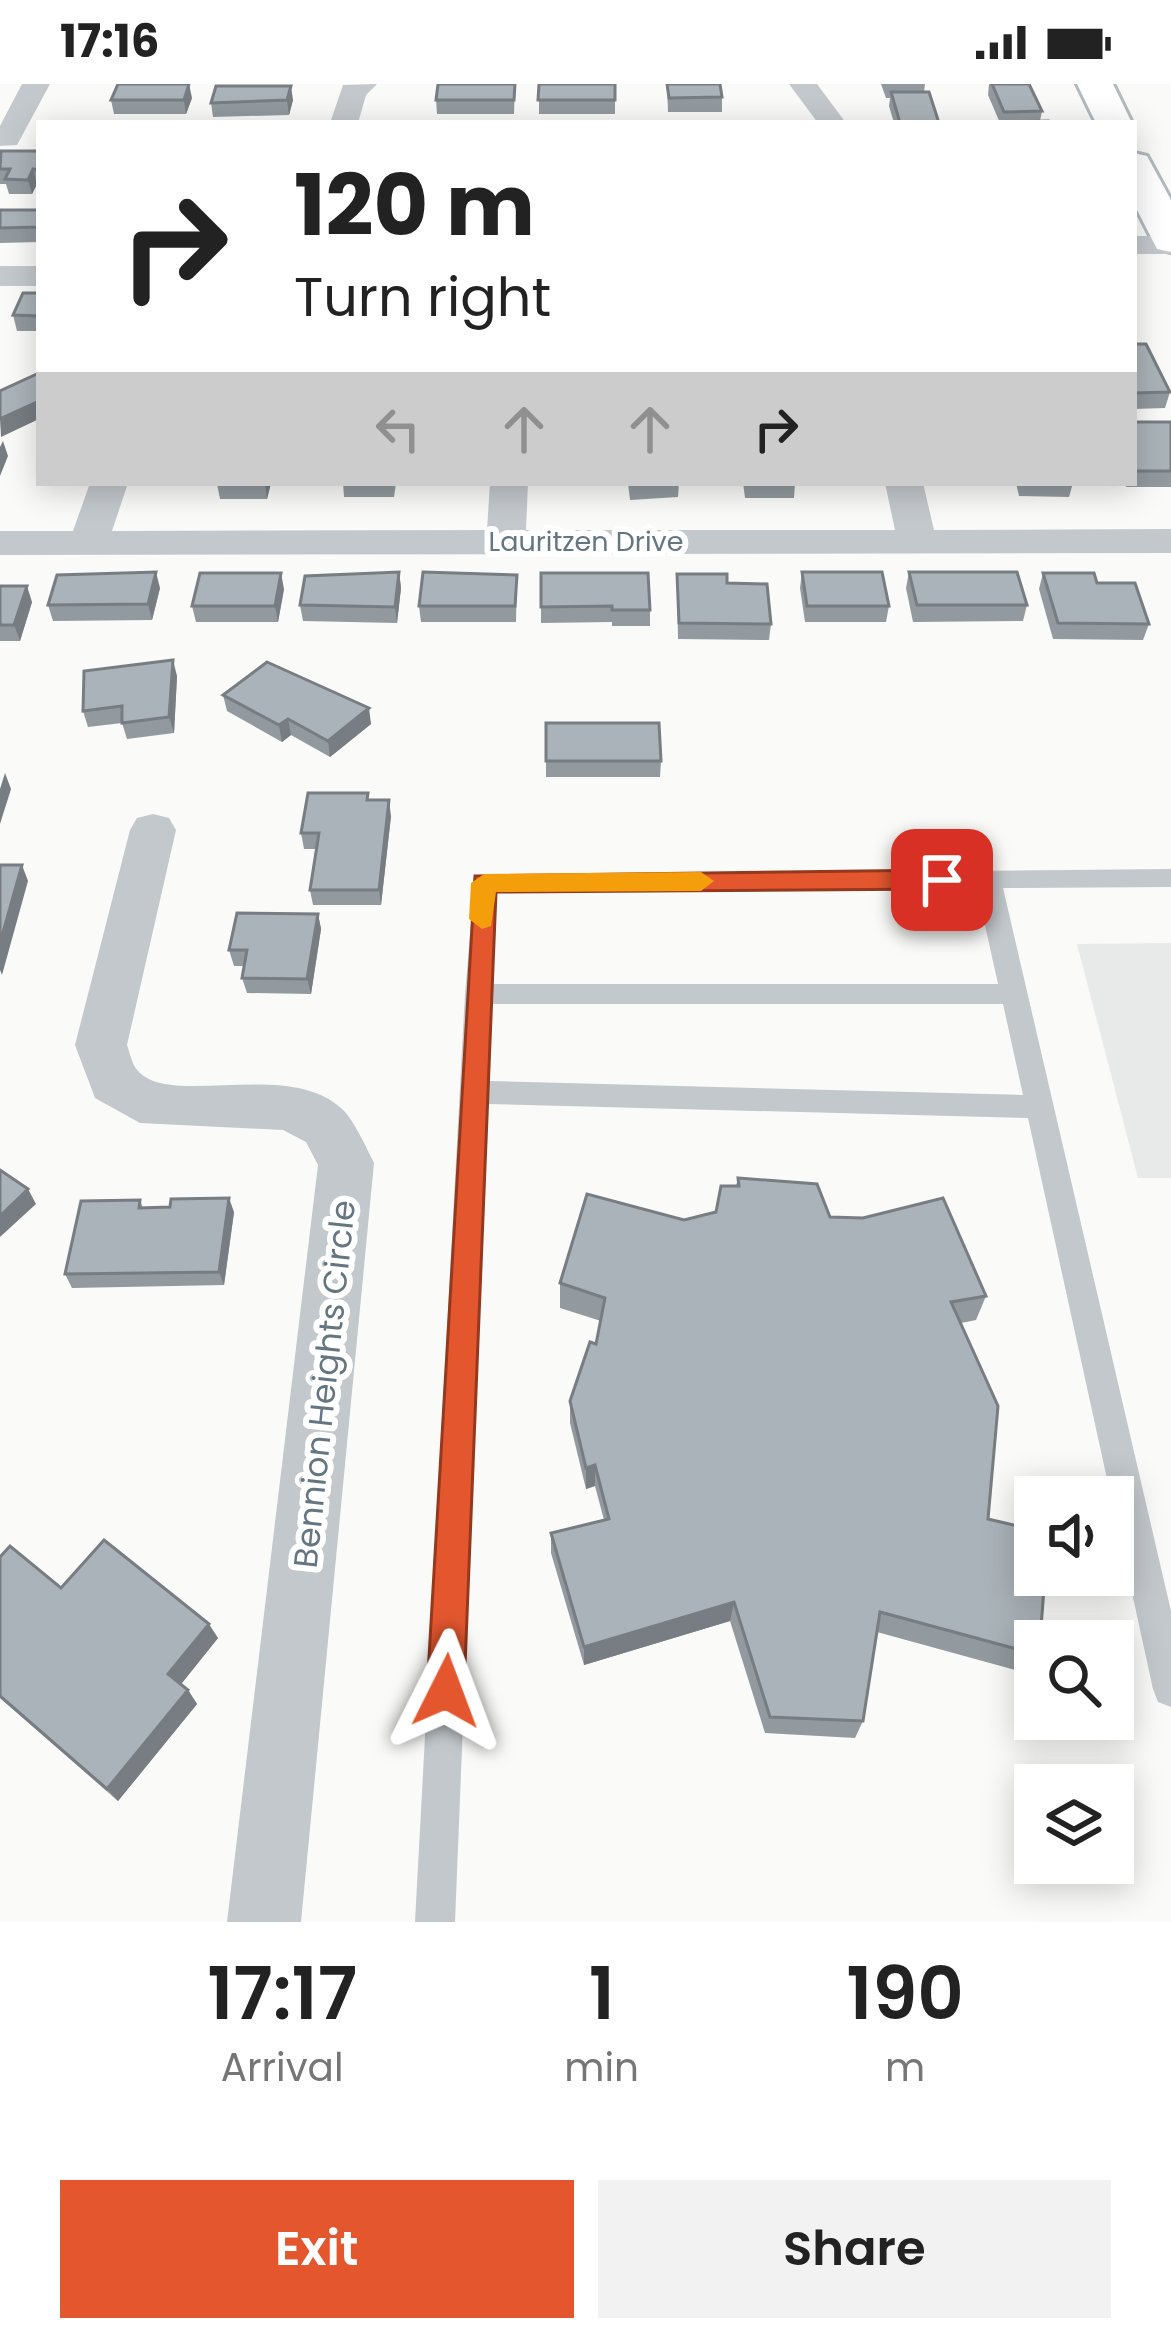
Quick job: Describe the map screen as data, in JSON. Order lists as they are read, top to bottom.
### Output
{
  "streets": {
    "street": ["Lauritzen Drive", "Bennion Heights Circle"]
  },
  "page": {
    "status": "17:16",
    "turn": ["120 m", "Turn right"],
    "eta": [
      "17:17",
      "Arrival",
      "1",
      "min",
      "190",
      "m"
    ],
    "buttons": ["Exit", "Share"]
  }
}
